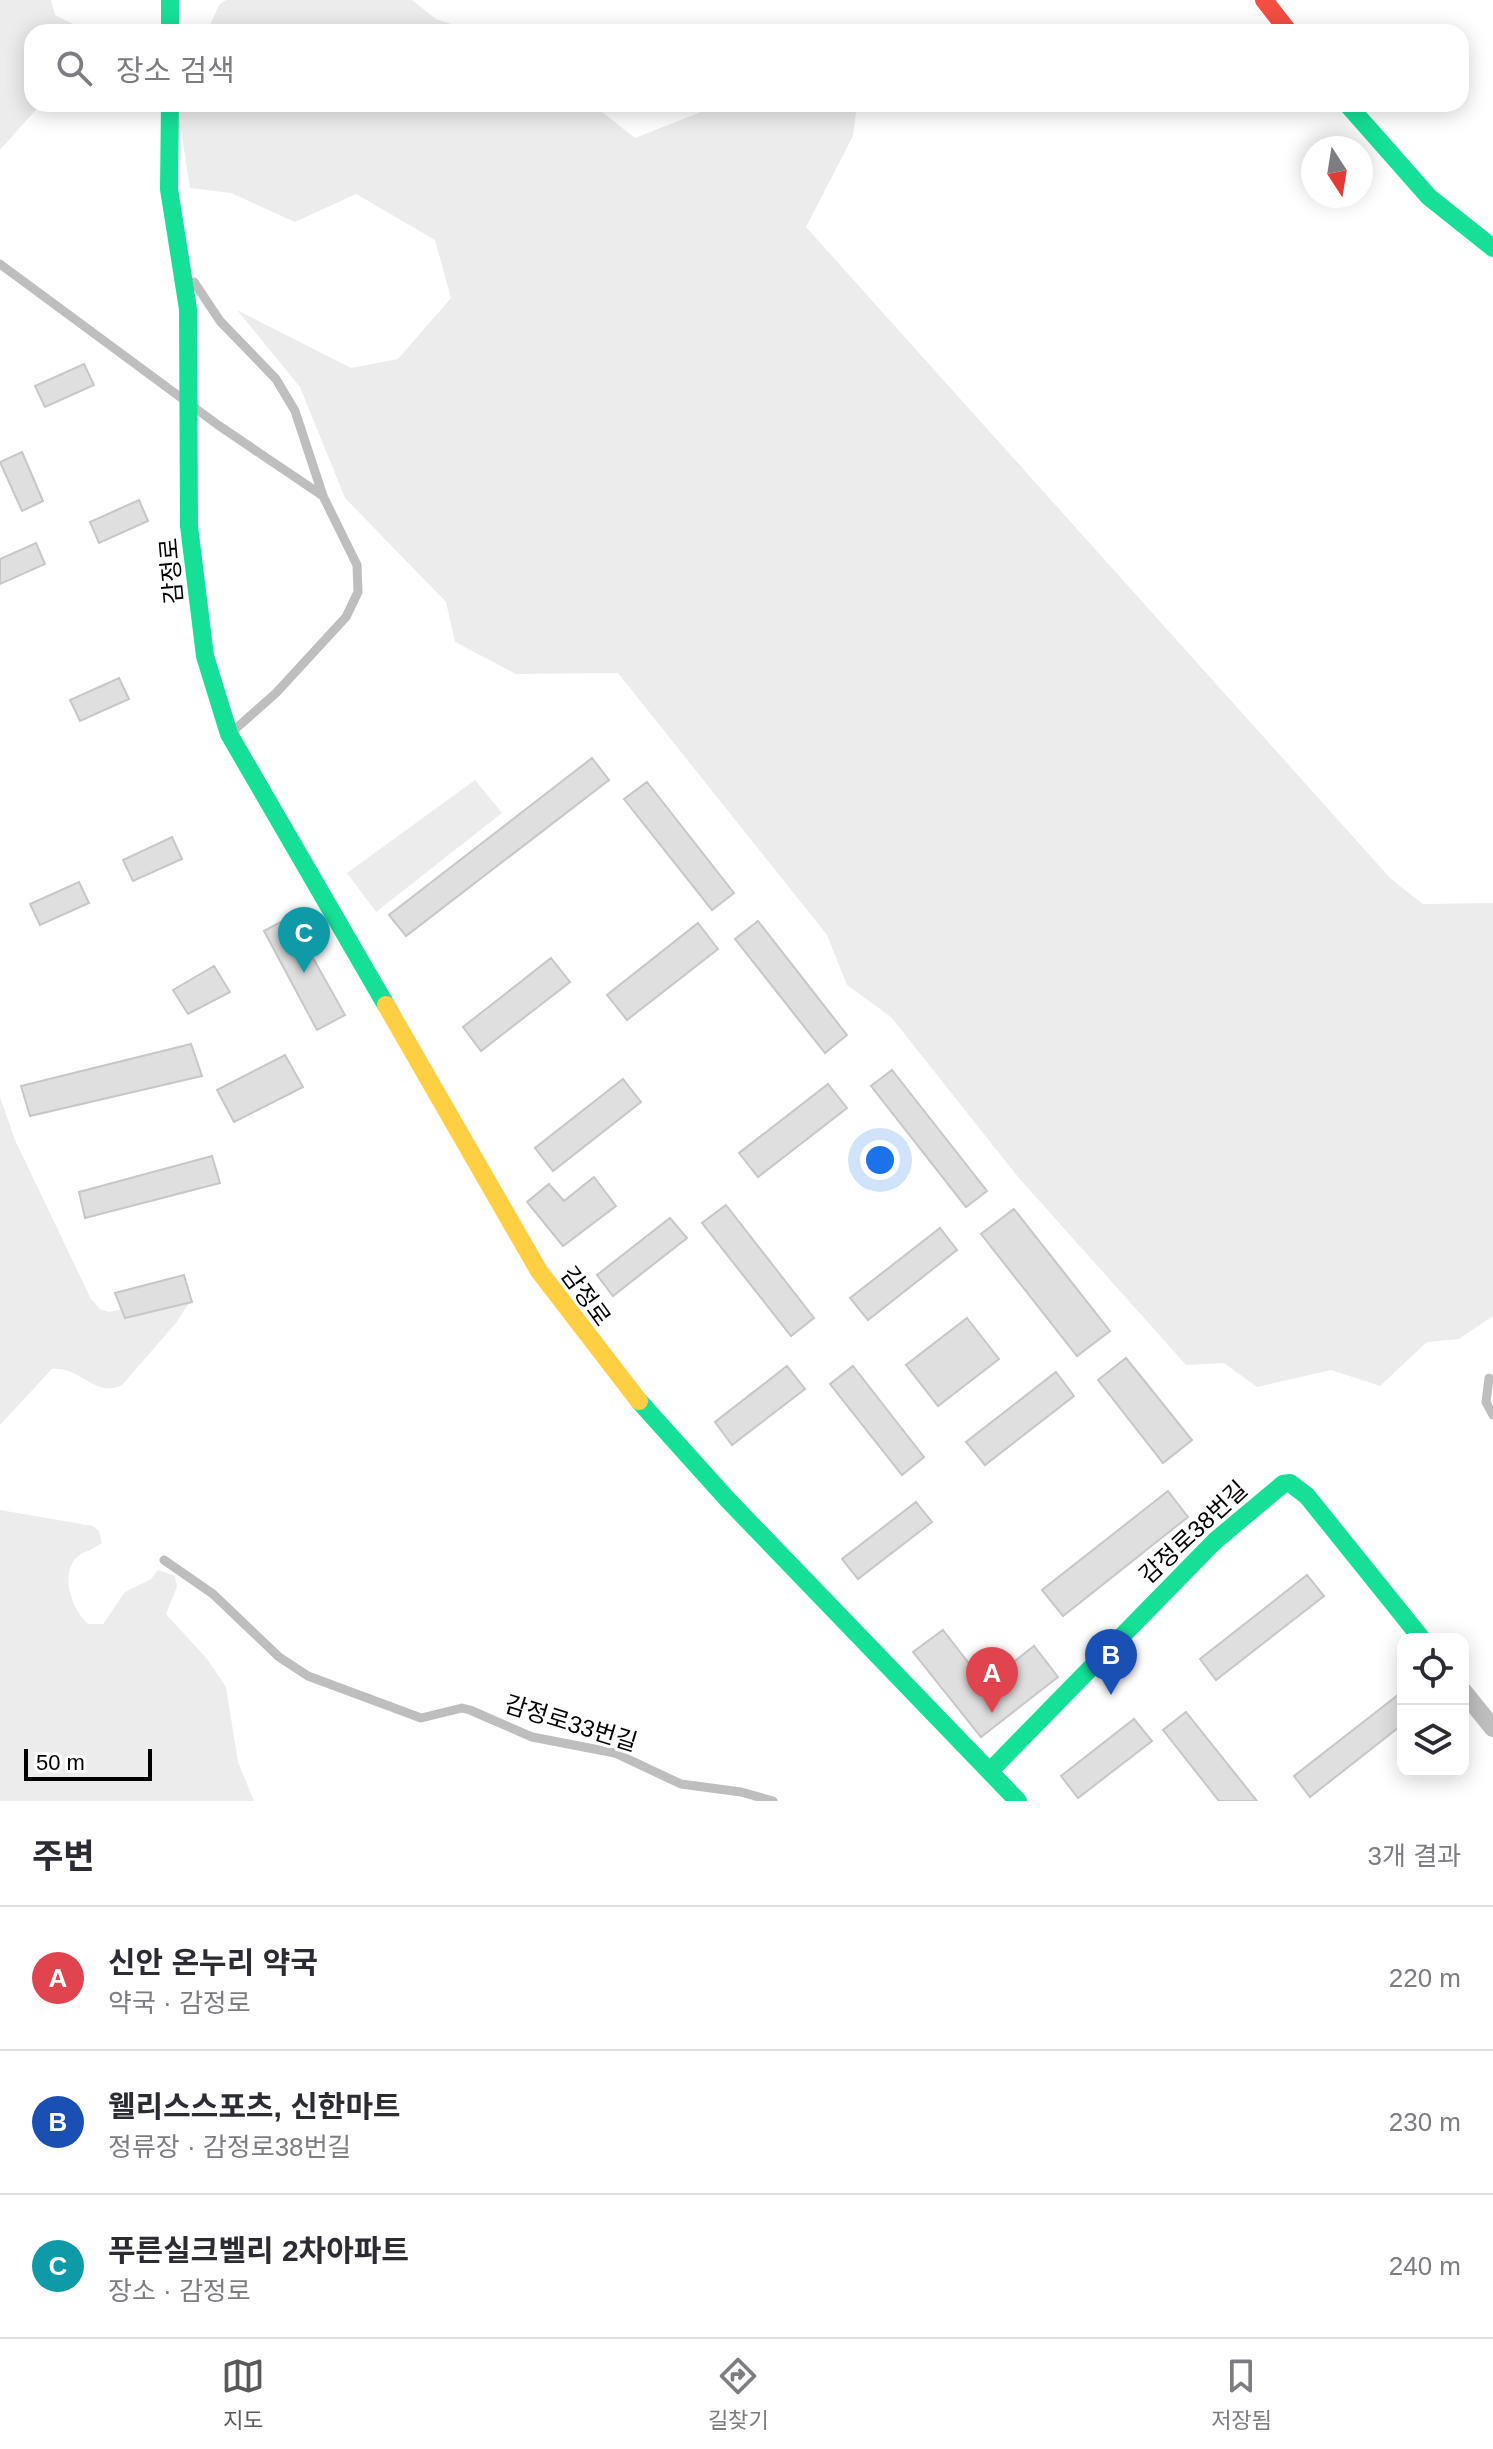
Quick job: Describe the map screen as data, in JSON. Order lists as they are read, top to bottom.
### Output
{
  "streets": {
    "street": ["감정로", "감정로38번길"],
    "lane": ["감정로33번길"]
  },
  "crossings": [
    ["감정로", "감정로38번길"]
  ],
  "scale_bar": "50 m",
  "north": "bottom",
  "page": {
    "search": "장소 검색",
    "pins": ["C", "B", "A"],
    "scale": "50 m",
    "heading": ["주변", "3개 결과"],
    "list": [
      {
        "mark": "A",
        "name": "신안 온누리 약국",
        "note": "약국 · 감정로",
        "value": "220 m"
      },
      {
        "mark": "B",
        "name": "웰리스스포츠, 신한마트",
        "note": "정류장 · 감정로38번길",
        "value": "230 m"
      },
      {
        "mark": "C",
        "name": "푸른실크벨리 2차아파트",
        "note": "장소 · 감정로",
        "value": "240 m"
      }
    ],
    "nav": ["지도", "길찾기", "저장됨"]
  }
}
